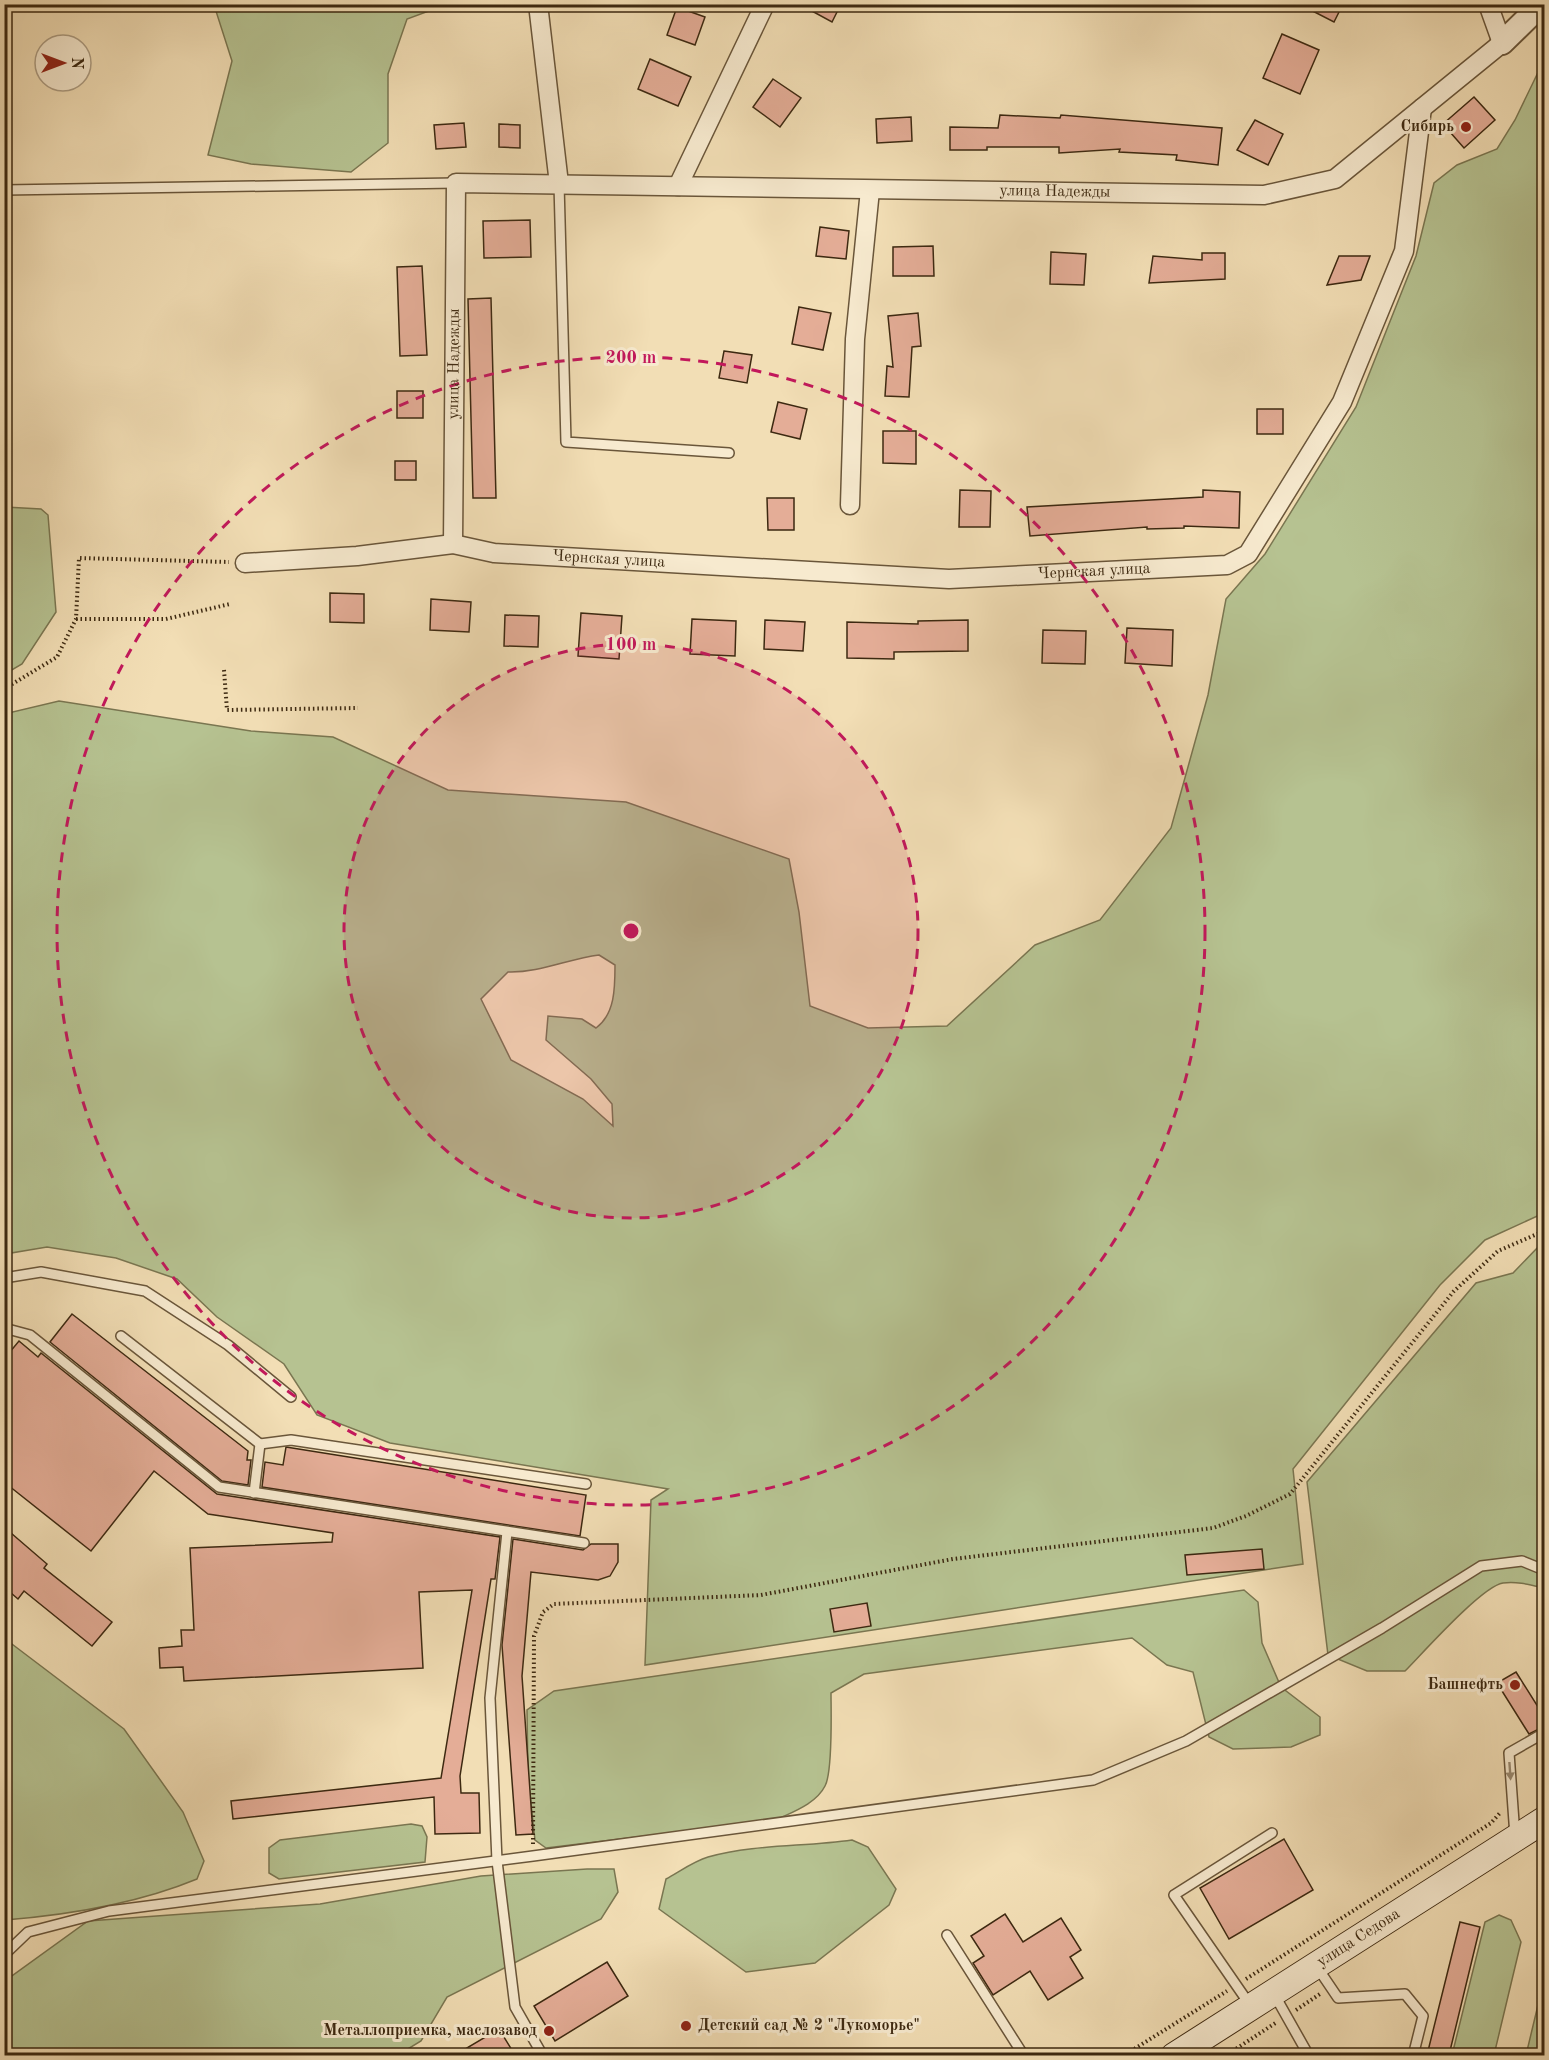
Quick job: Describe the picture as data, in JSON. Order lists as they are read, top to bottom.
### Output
{
  "streets": {
    "main road": ["улица Седова"],
    "street": ["улица Надежды", "Чернская улица"]
  },
  "crossings": [
    ["улица Надежды", "Чернская улица"]
  ],
  "places": [
    "Сибирь",
    "Башнефть",
    "Детский сад № 2 \"Лукоморье\"",
    "Металлоприемка, маслозавод"
  ],
  "north": "right",
  "rings": ["200 m", "100 m"]
}
